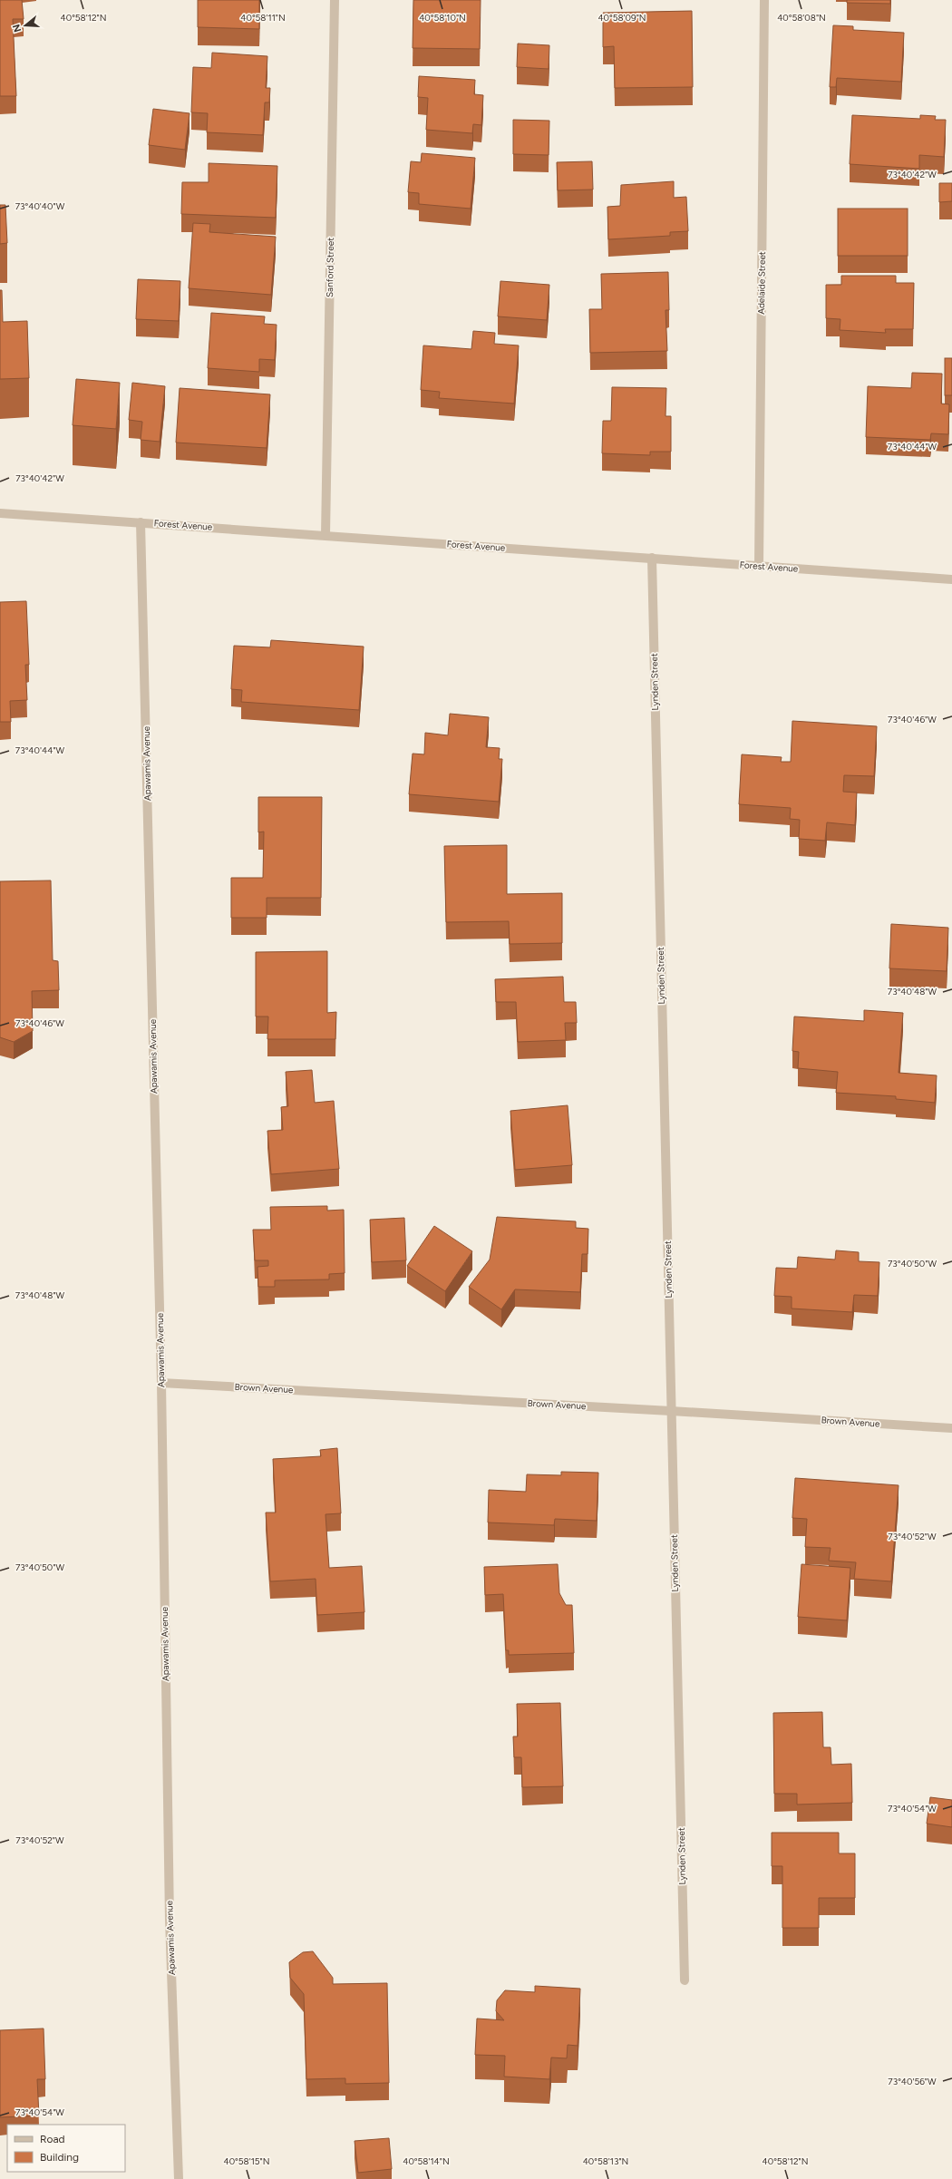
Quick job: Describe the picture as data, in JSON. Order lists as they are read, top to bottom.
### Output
{
  "streets": {
    "street": [
      "Sanford Street",
      "Adelaide Street",
      "Forest Avenue",
      "Lynden Street",
      "Apawamis Avenue",
      "Brown Avenue"
    ]
  },
  "crossings": [
    ["Sanford Street", "Forest Avenue"],
    ["Adelaide Street", "Forest Avenue"],
    ["Forest Avenue", "Lynden Street"],
    ["Forest Avenue", "Apawamis Avenue"],
    ["Lynden Street", "Brown Avenue"],
    ["Apawamis Avenue", "Brown Avenue"]
  ],
  "legend": ["Road", "Building"],
  "north": "left",
  "coordinates": [
    "40°58'12\"N",
    "40°58'11\"N",
    "40°58'10\"N",
    "40°58'09\"N",
    "40°58'08\"N",
    "73°40'42\"W",
    "73°40'40\"W",
    "73°40'44\"W",
    "73°40'46\"W",
    "73°40'48\"W",
    "73°40'50\"W",
    "73°40'52\"W",
    "73°40'54\"W",
    "73°40'56\"W",
    "40°58'15\"N",
    "40°58'14\"N",
    "40°58'13\"N"
  ]
}
